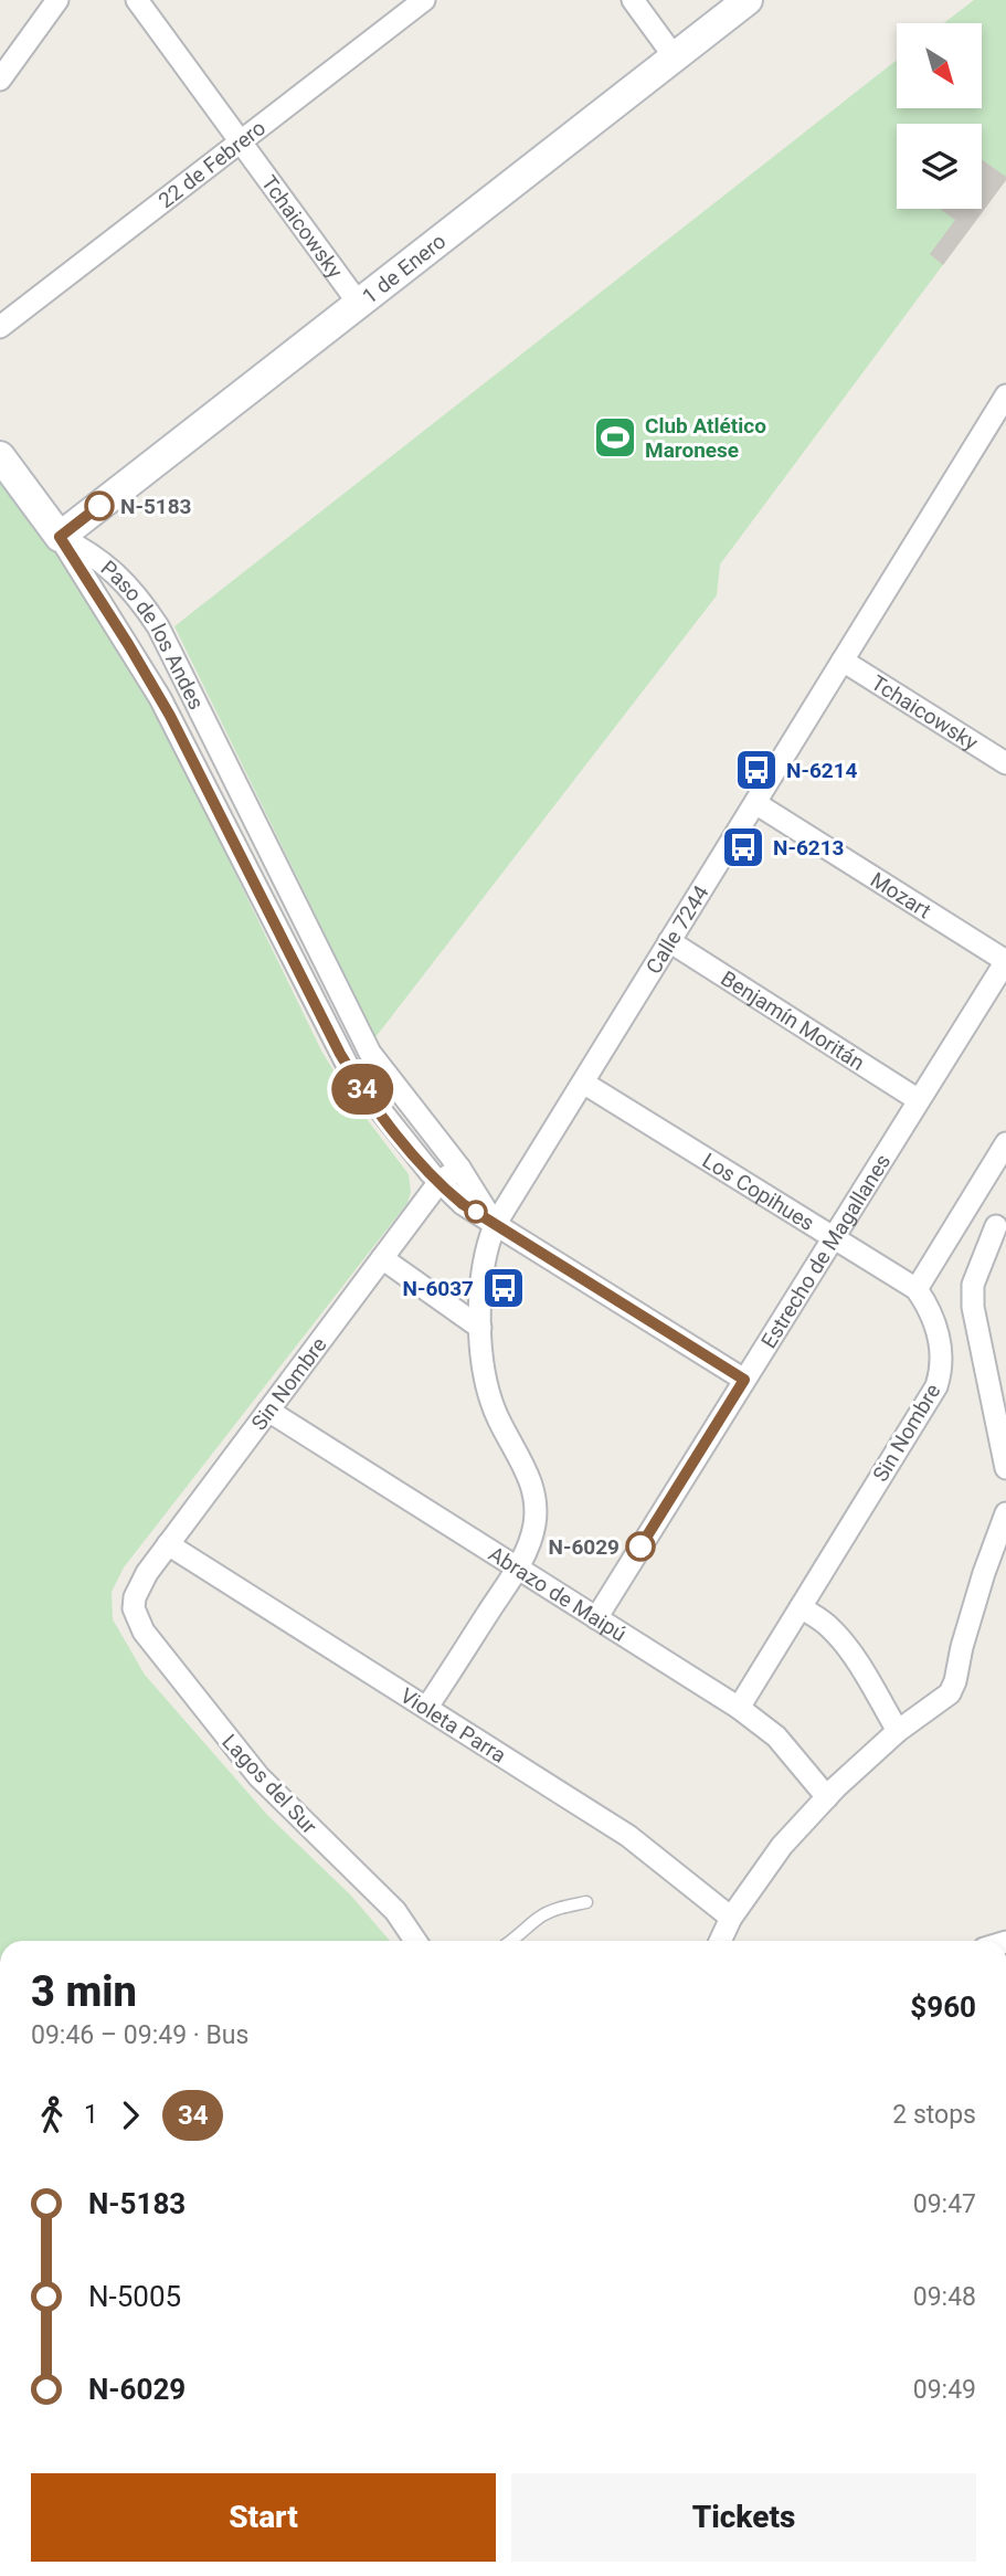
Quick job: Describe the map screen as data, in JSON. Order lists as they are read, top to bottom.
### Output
{
  "streets": {
    "street": [
      "22 de Febrero",
      "Tchaicowsky",
      "1 de Enero",
      "Paso de los Andes",
      "Mozart",
      "Calle 7244",
      "Benjamín Moritán",
      "Los Copihues",
      "Estrecho de Magallanes",
      "Sin Nombre",
      "Abrazo de Maipú",
      "Violeta Parra",
      "Lagos del Sur"
    ]
  },
  "crossings": [
    ["22 de Febrero", "Tchaicowsky"],
    ["Tchaicowsky", "1 de Enero"],
    ["Tchaicowsky", "Calle 7244"],
    ["1 de Enero", "Paso de los Andes"],
    ["Paso de los Andes", "Calle 7244"],
    ["Paso de los Andes", "Estrecho de Magallanes"],
    ["Paso de los Andes", "Sin Nombre"],
    ["Mozart", "Calle 7244"],
    ["Mozart", "Estrecho de Magallanes"],
    ["Calle 7244", "Benjamín Moritán"],
    ["Calle 7244", "Los Copihues"],
    ["Benjamín Moritán", "Estrecho de Magallanes"],
    ["Los Copihues", "Estrecho de Magallanes"],
    ["Los Copihues", "Sin Nombre"],
    ["Estrecho de Magallanes", "Abrazo de Maipú"],
    ["Sin Nombre", "Abrazo de Maipú"],
    ["Sin Nombre", "Violeta Parra"],
    ["Sin Nombre", "Lagos del Sur"]
  ],
  "places": {
    "sports": ["Club Atlético Maronese"],
    "other": ["N-5183", "N-6029"],
    "bus stop": ["N-6214", "N-6213", "N-6037"]
  },
  "lines": ["bus line 34"],
  "north": "bottom right",
  "page": {
    "on_map": "34",
    "heading": ["3 min", "09:46 – 09:49 · Bus", "$960"],
    "legs": ["1", "34", "2 stops"],
    "list": [
      {
        "name": "N-5183",
        "value": "09:47"
      },
      {
        "name": "N-5005",
        "value": "09:48"
      },
      {
        "name": "N-6029",
        "value": "09:49"
      }
    ],
    "buttons": ["Start", "Tickets"]
  }
}
